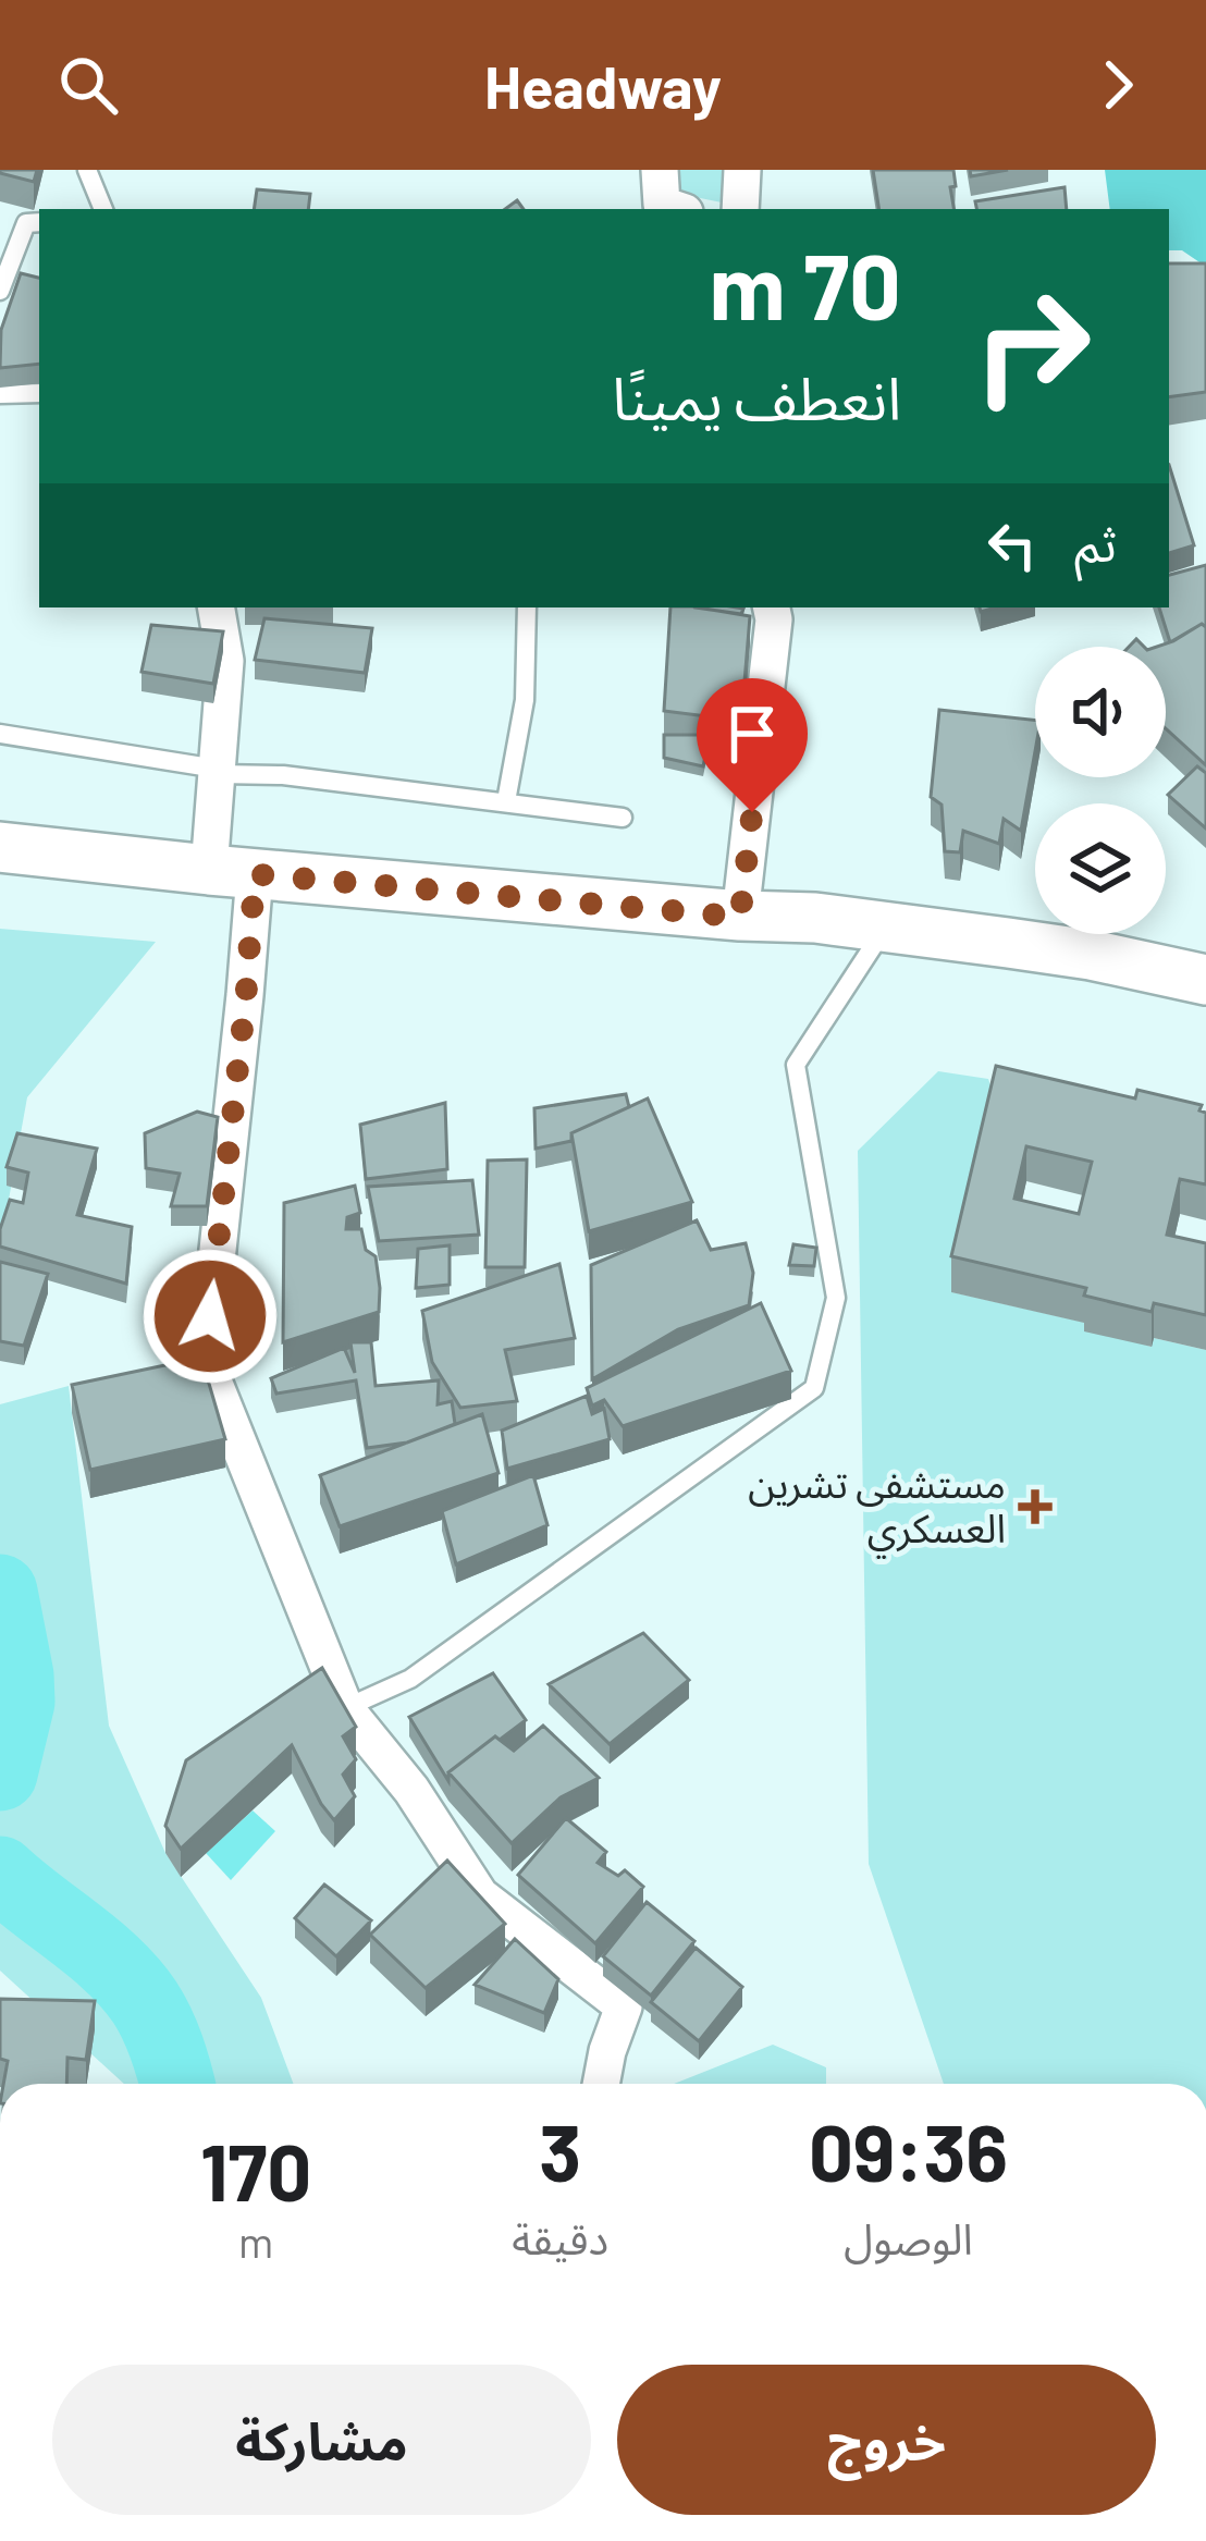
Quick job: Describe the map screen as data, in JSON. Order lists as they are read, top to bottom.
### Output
{
  "places": {
    "health": ["مستشفى تشرين العسكري"]
  },
  "page": {
    "header": "Headway",
    "turn": ["70 m", "انعطف يمينًا"],
    "then": "ثم",
    "eta": [
      "09:36",
      "الوصول",
      "3",
      "دقيقة",
      "170",
      "m"
    ],
    "buttons": ["خروج", "مشاركة"]
  }
}
